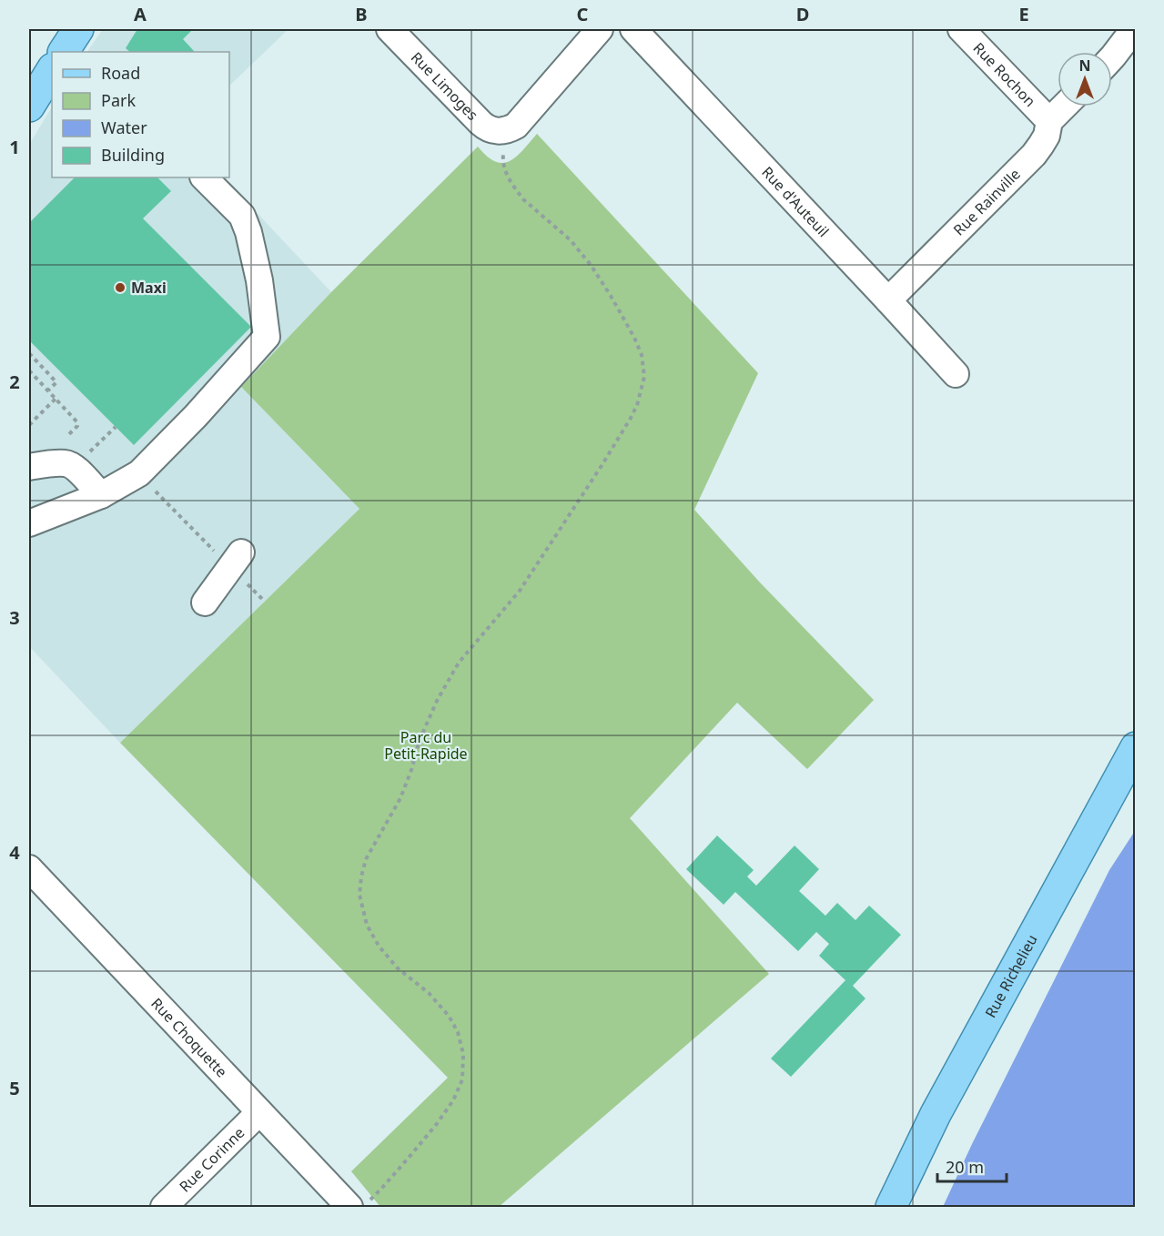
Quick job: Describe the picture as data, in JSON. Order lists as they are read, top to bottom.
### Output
{
  "streets": {
    "main road": ["Rue Richelieu"],
    "street": [
      "Rue Rochon",
      "Rue Limoges",
      "Rue d'Auteuil",
      "Rue Rainville",
      "Rue Choquette",
      "Rue Corinne"
    ]
  },
  "crossings": [
    ["Rue Rochon", "Rue Rainville"],
    ["Rue d'Auteuil", "Rue Rainville"],
    ["Rue Choquette", "Rue Corinne"]
  ],
  "parks": ["Parc du Petit-Rapide"],
  "places": ["Maxi"],
  "legend": [
    "Road",
    "Park",
    "Water",
    "Building"
  ],
  "scale_bar": "20 m",
  "north": "top",
  "grid": {
    "columns": [
      "A",
      "B",
      "C",
      "D",
      "E"
    ],
    "rows": [
      "1",
      "2",
      "3",
      "4",
      "5"
    ]
  }
}
